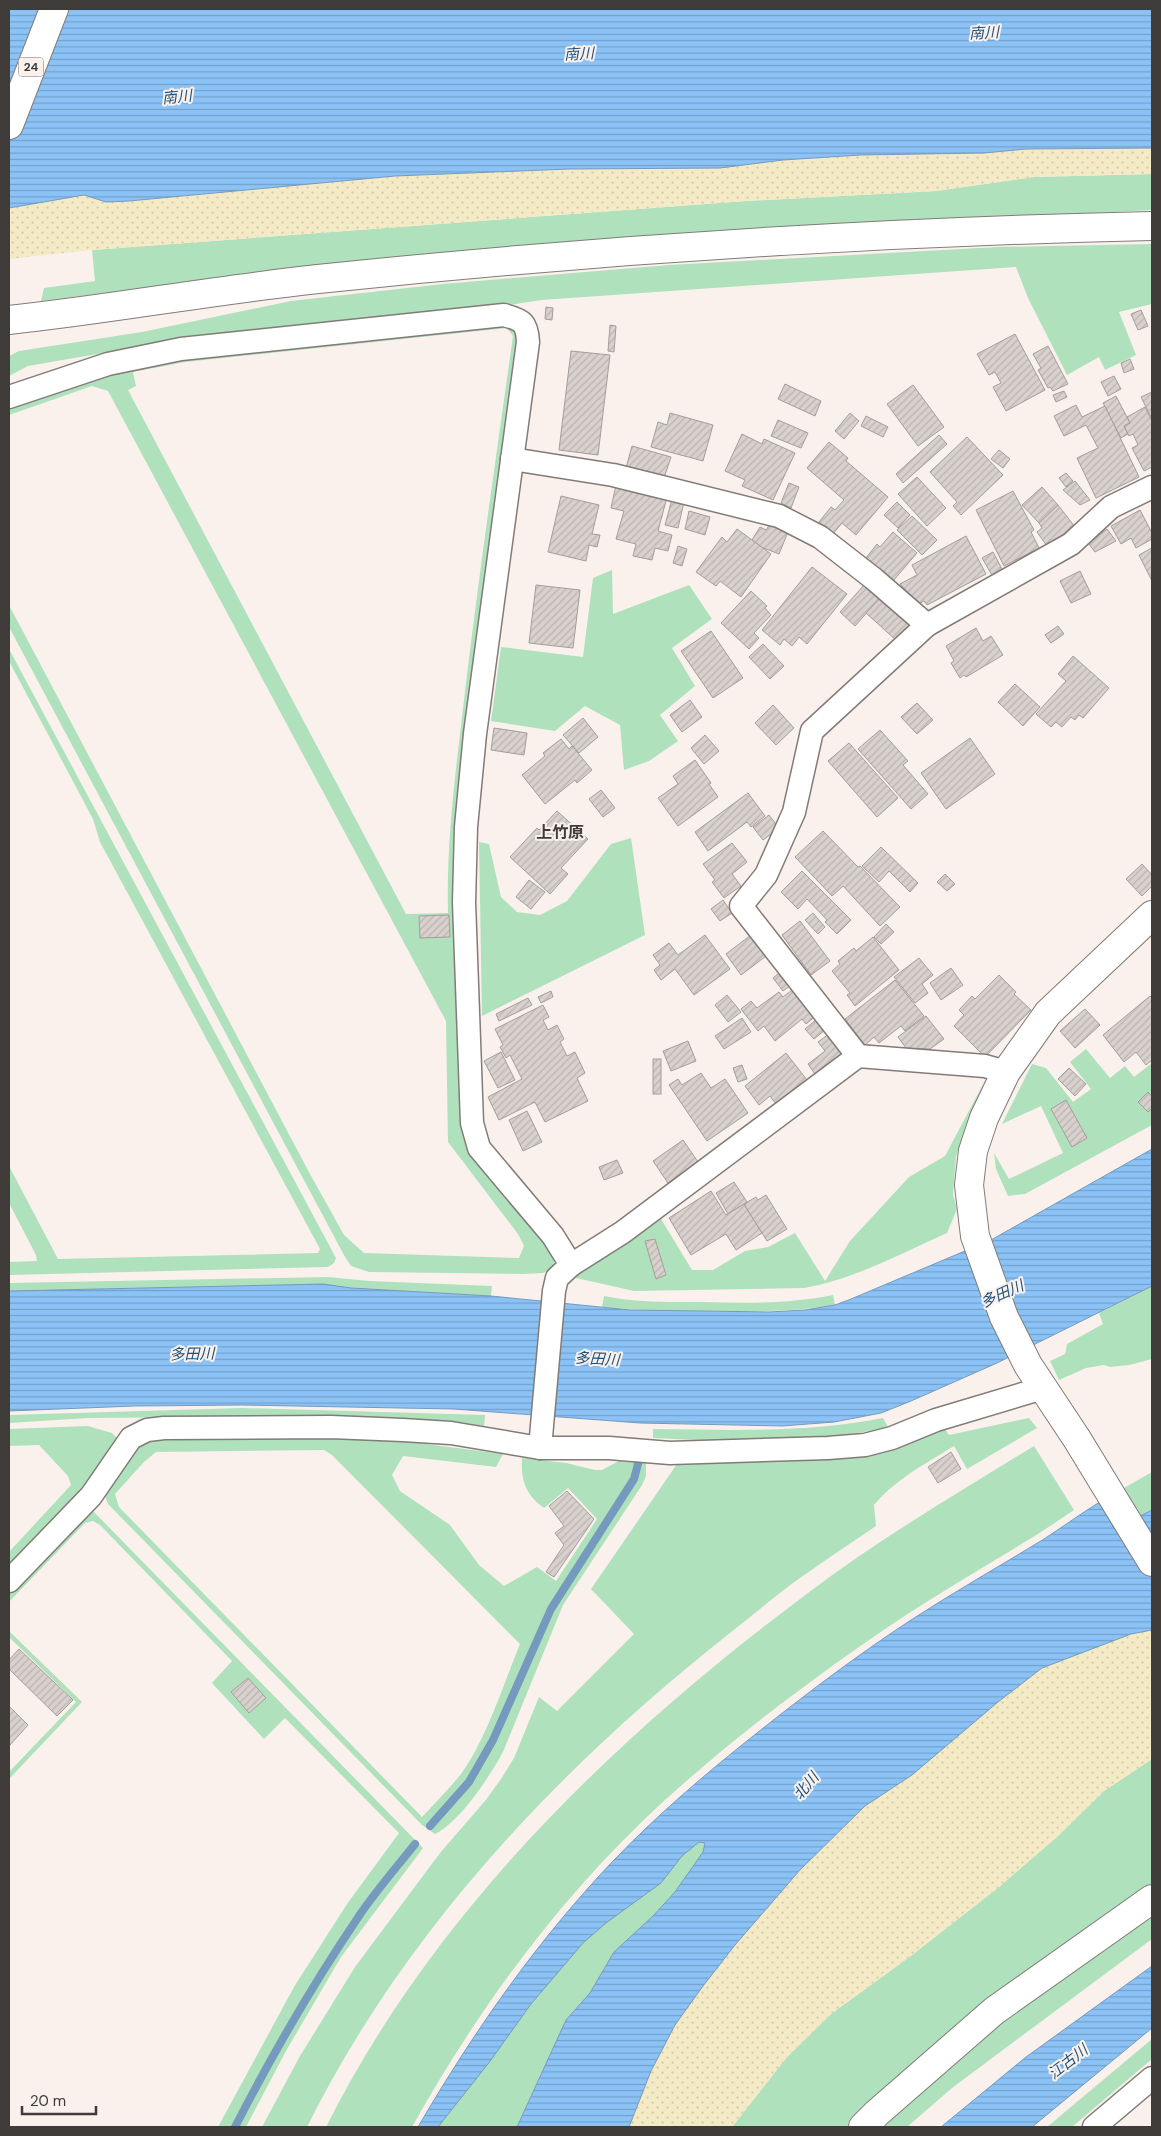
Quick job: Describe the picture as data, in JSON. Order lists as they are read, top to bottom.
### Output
{
  "streets": {
    "street": ["24"]
  },
  "districts": ["上竹原"],
  "water": [
    "南川",
    "多田川",
    "北川",
    "江古川"
  ],
  "scale_bar": "20 m"
}
